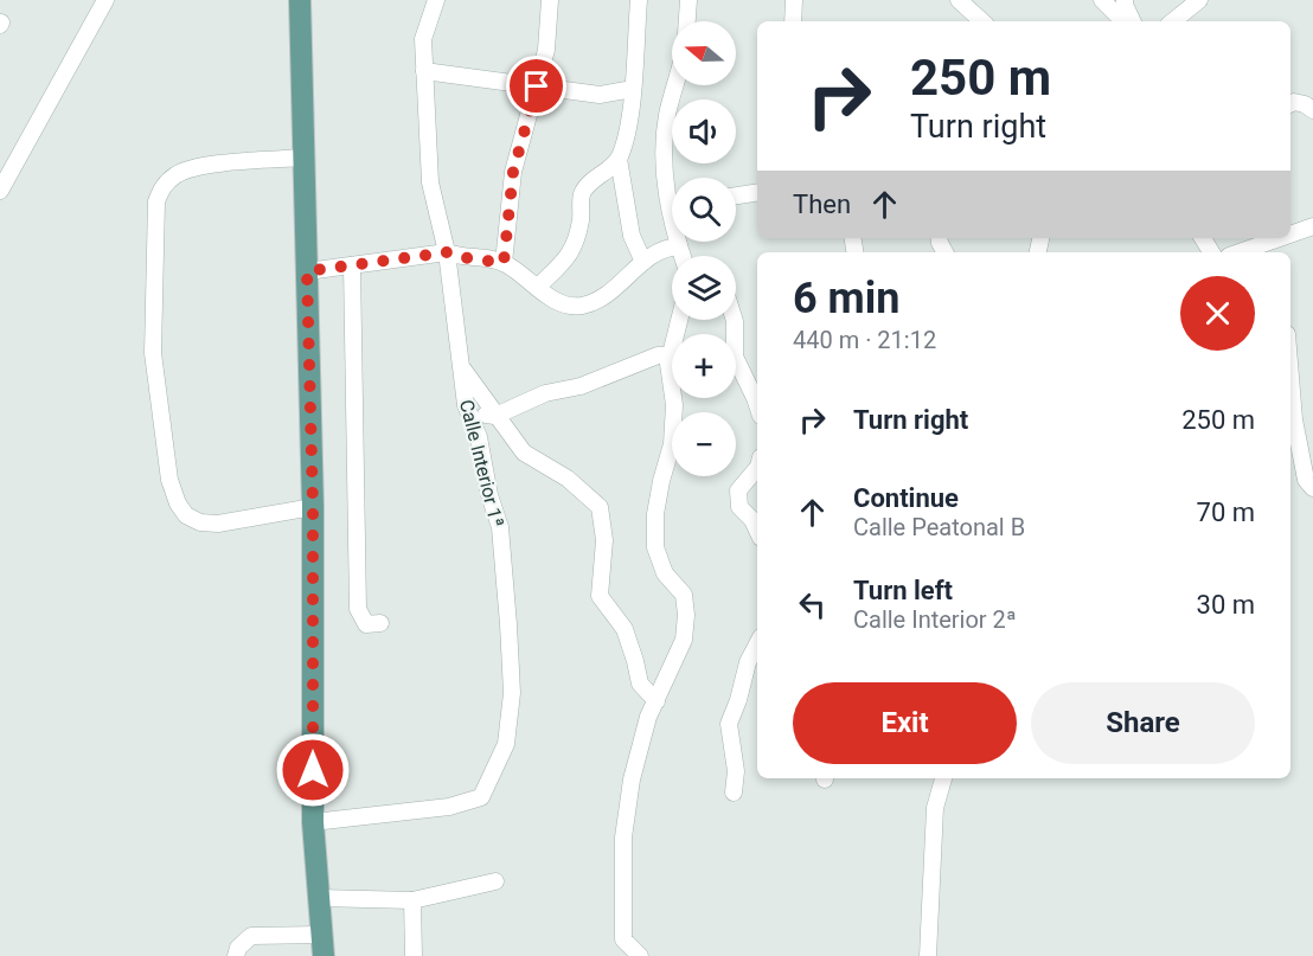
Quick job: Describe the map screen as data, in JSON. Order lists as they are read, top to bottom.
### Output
{
  "streets": {
    "street": ["Calle Interior 1ª"]
  },
  "north": "left",
  "page": {
    "map_buttons": ["+", "−"],
    "turn": ["250 m", "Turn right"],
    "then": "Then",
    "heading": ["6 min", "440 m · 21:12"],
    "list": [
      {
        "name": "Turn right",
        "value": "250 m"
      },
      {
        "name": "Continue",
        "note": "Calle Peatonal B",
        "value": "70 m"
      },
      {
        "name": "Turn left",
        "note": "Calle Interior 2ª",
        "value": "30 m"
      }
    ],
    "buttons": ["Exit", "Share"]
  }
}
